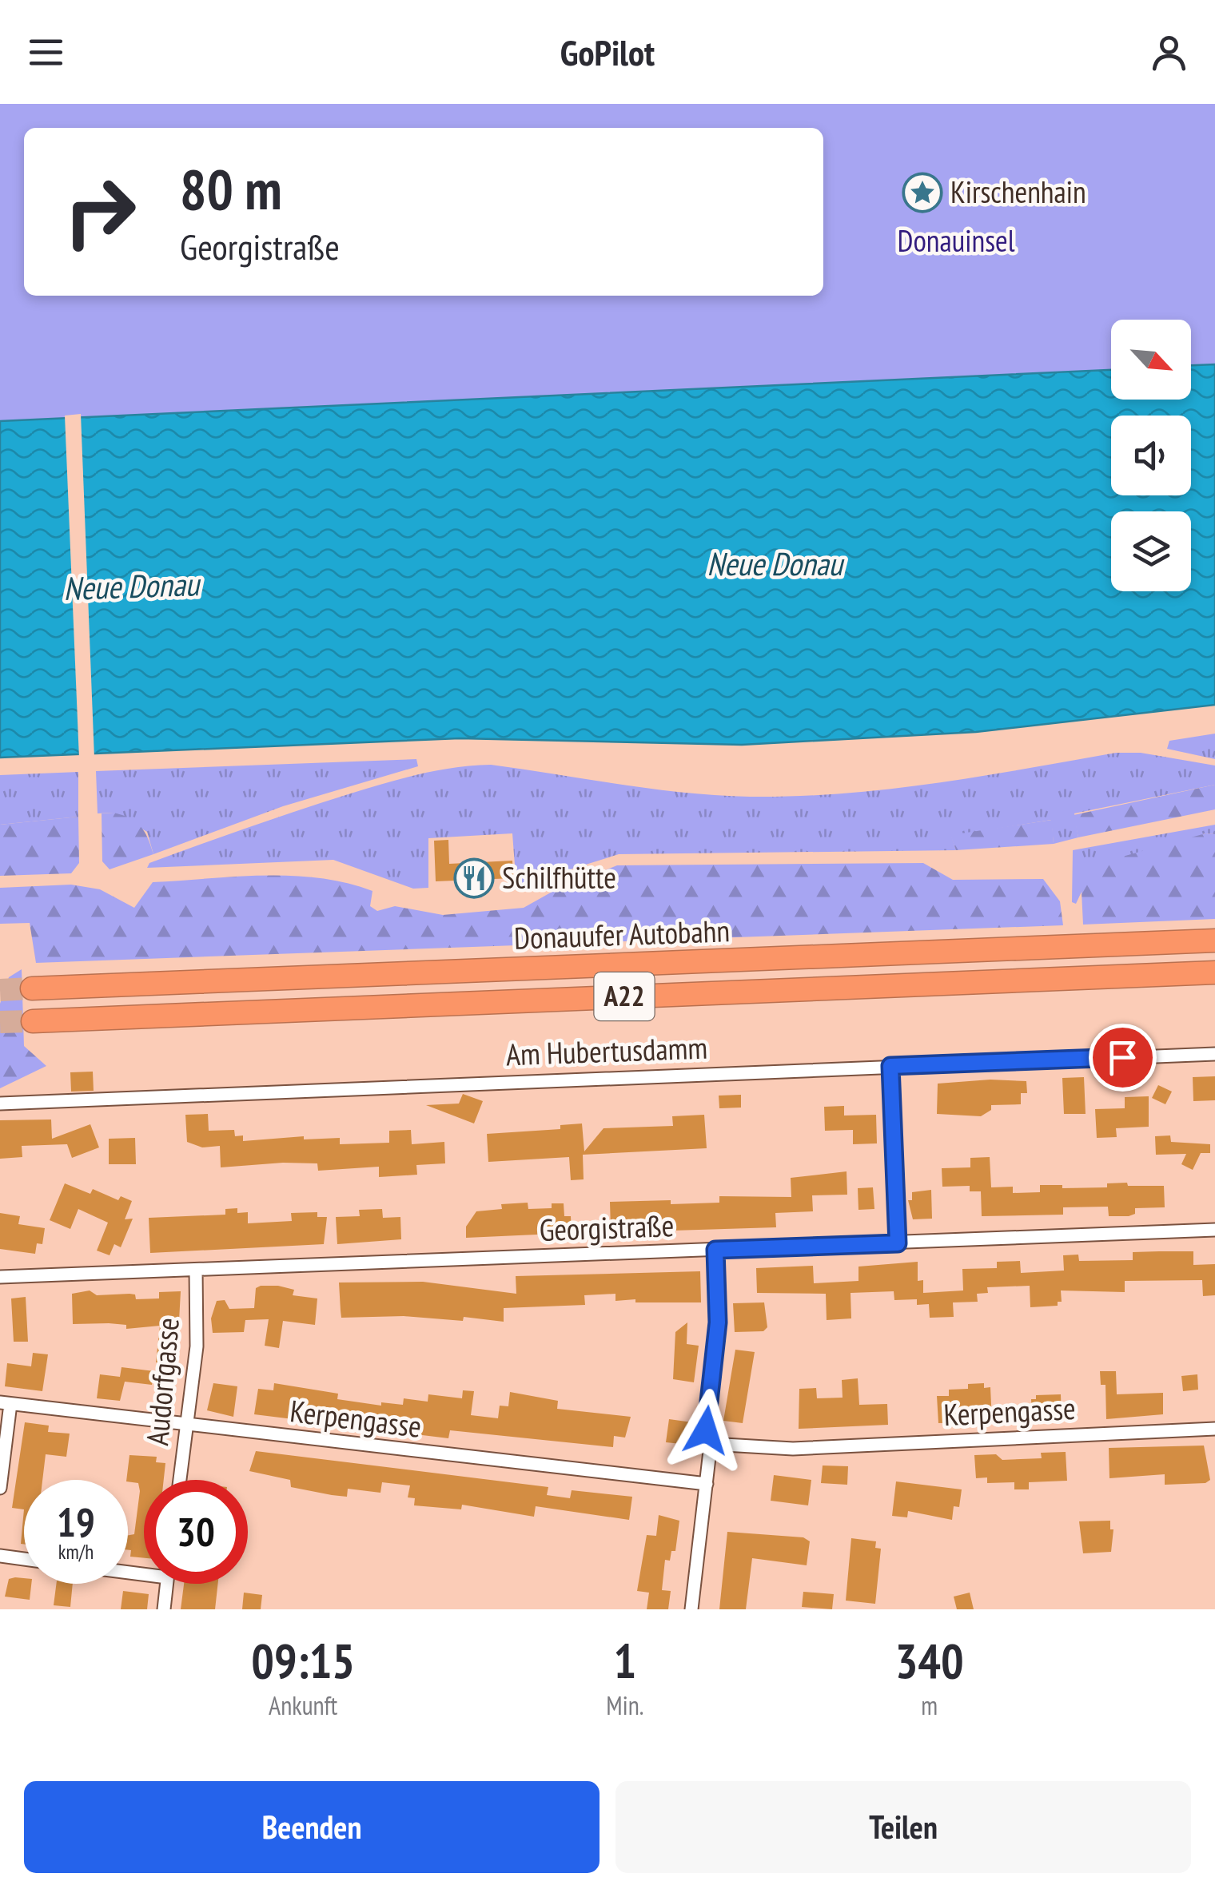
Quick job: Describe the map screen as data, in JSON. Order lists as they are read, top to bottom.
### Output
{
  "streets": {
    "highway": ["Donauufer Autobahn", "A22"],
    "street": [
      "Am Hubertusdamm",
      "Georgistraße",
      "Audorfgasse",
      "Kerpengasse"
    ]
  },
  "crossings": [
    ["Georgistraße", "Audorfgasse"],
    ["Audorfgasse", "Kerpengasse"]
  ],
  "water": ["Neue Donau"],
  "parks": ["Donauinsel"],
  "places": {
    "place": ["Kirschenhain"],
    "restaurant": ["Schilfhütte"]
  },
  "north": "bottom right",
  "page": {
    "header": "GoPilot",
    "turn": ["80 m", "Georgistraße"],
    "speed": "19 km/h",
    "limit": "30",
    "eta": [
      "09:15",
      "Ankunft",
      "1",
      "Min.",
      "340",
      "m"
    ],
    "buttons": ["Beenden", "Teilen"]
  }
}
